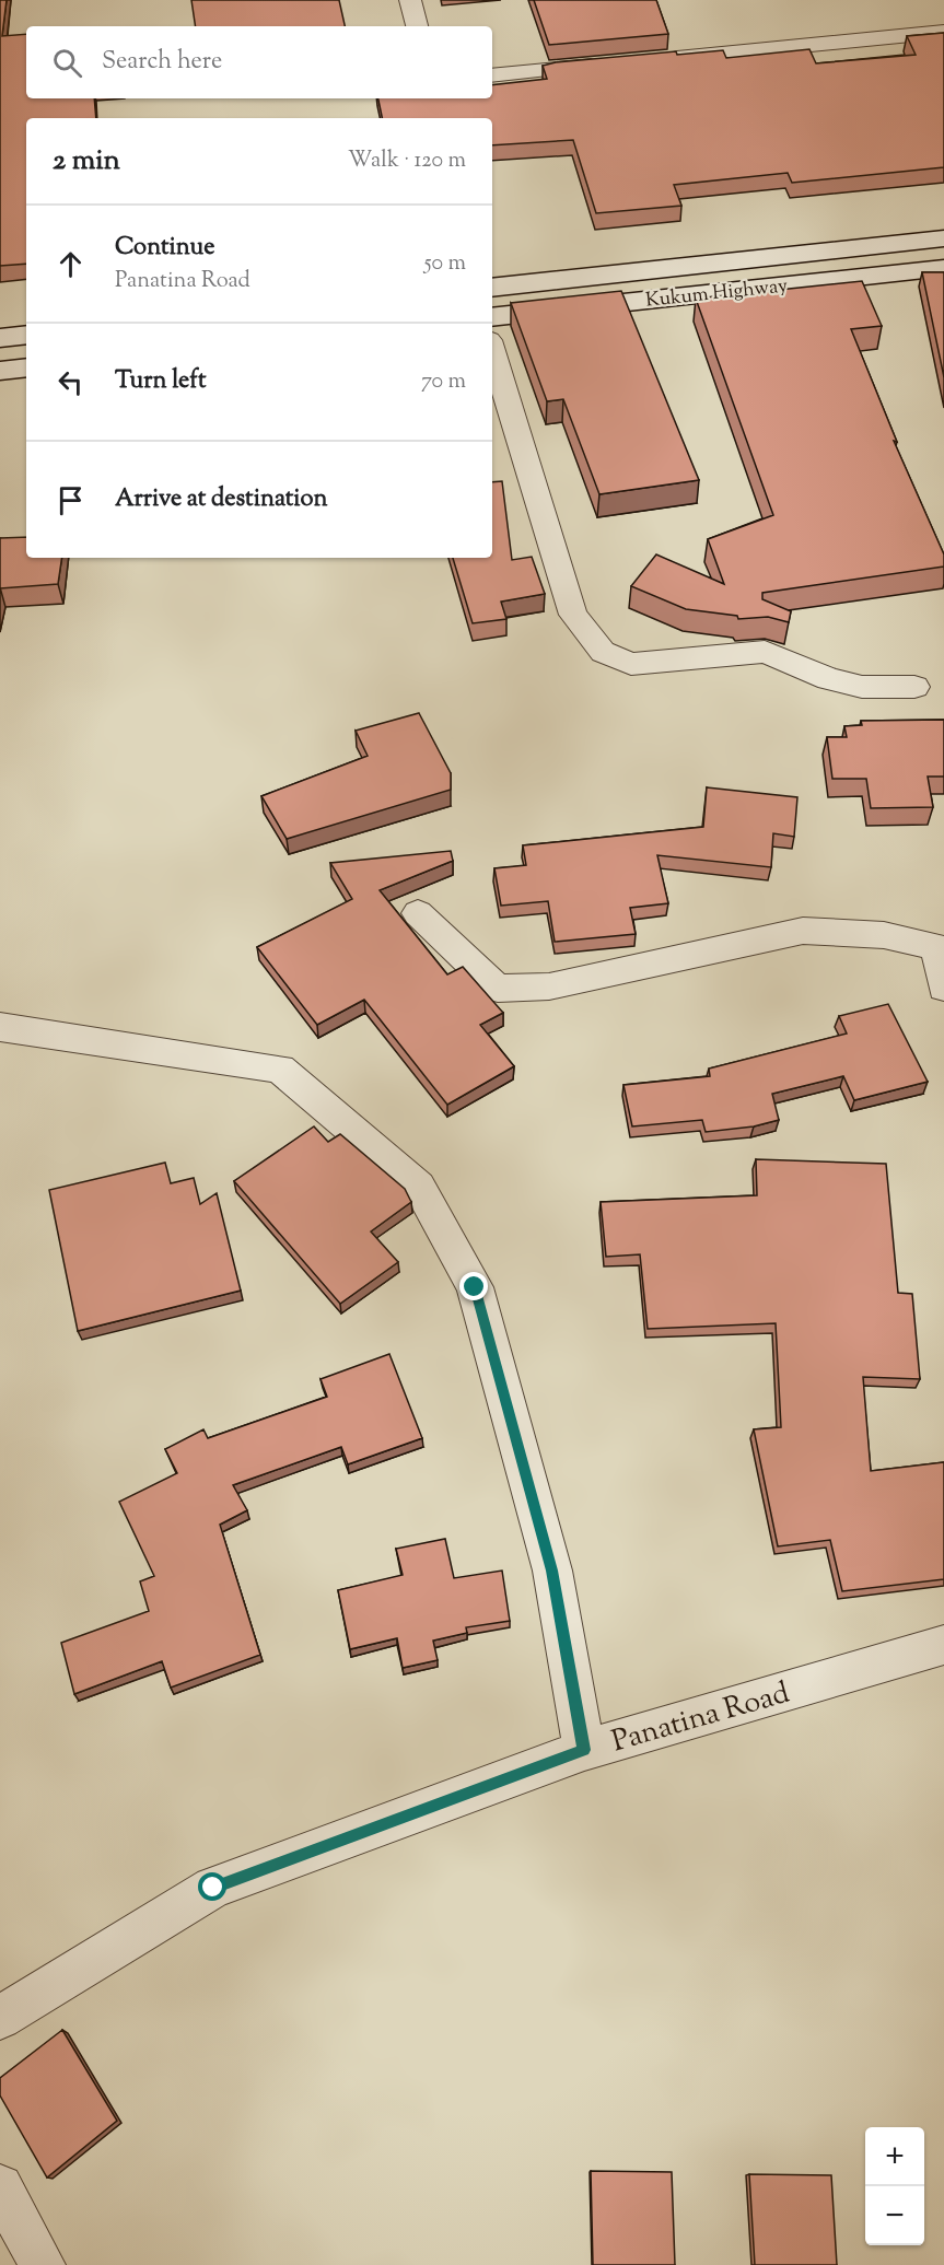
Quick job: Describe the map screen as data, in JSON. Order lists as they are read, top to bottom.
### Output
{
  "streets": {
    "main road": ["Kukum Highway"],
    "street": ["Panatina Road"]
  },
  "page": {
    "search": "Search here",
    "heading": ["2 min", "Walk · 120 m"],
    "list": [
      ["Continue", "Panatina Road", "50 m"],
      ["Turn left", "70 m"],
      "Arrive at destination"
    ],
    "map_buttons": ["+", "−"]
  }
}
